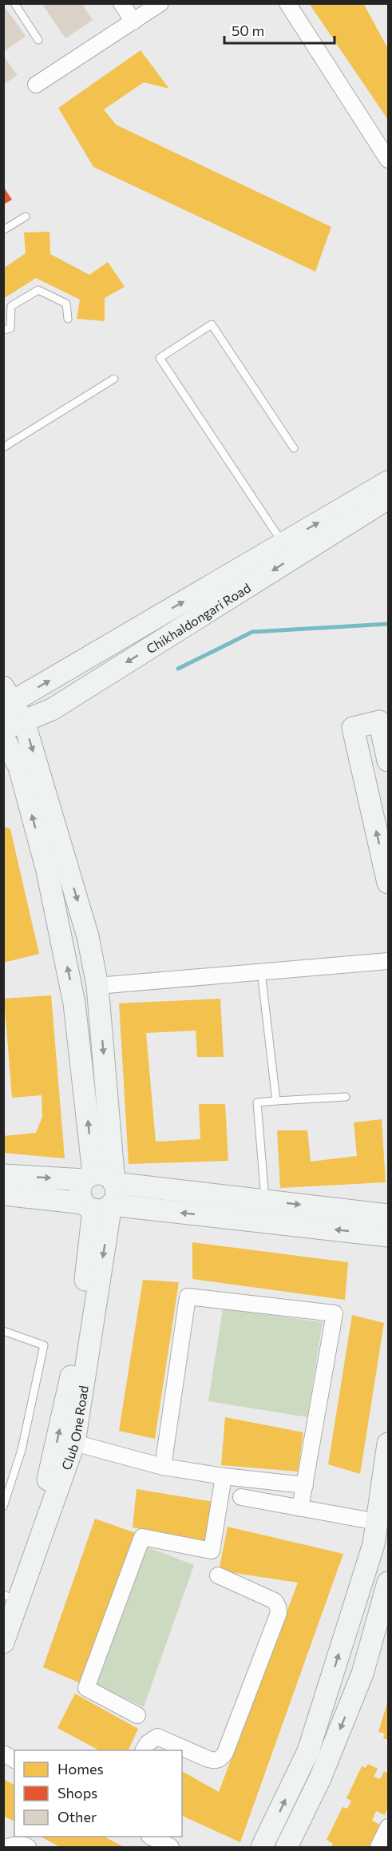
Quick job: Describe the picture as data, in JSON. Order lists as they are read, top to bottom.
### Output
{
  "streets": {
    "street": ["Chikhaldongari Road", "Club One Road"]
  },
  "crossings": [
    ["Chikhaldongari Road", "Club One Road"]
  ],
  "legend": ["Homes", "Shops", "Other"],
  "scale_bar": "50 m"
}
